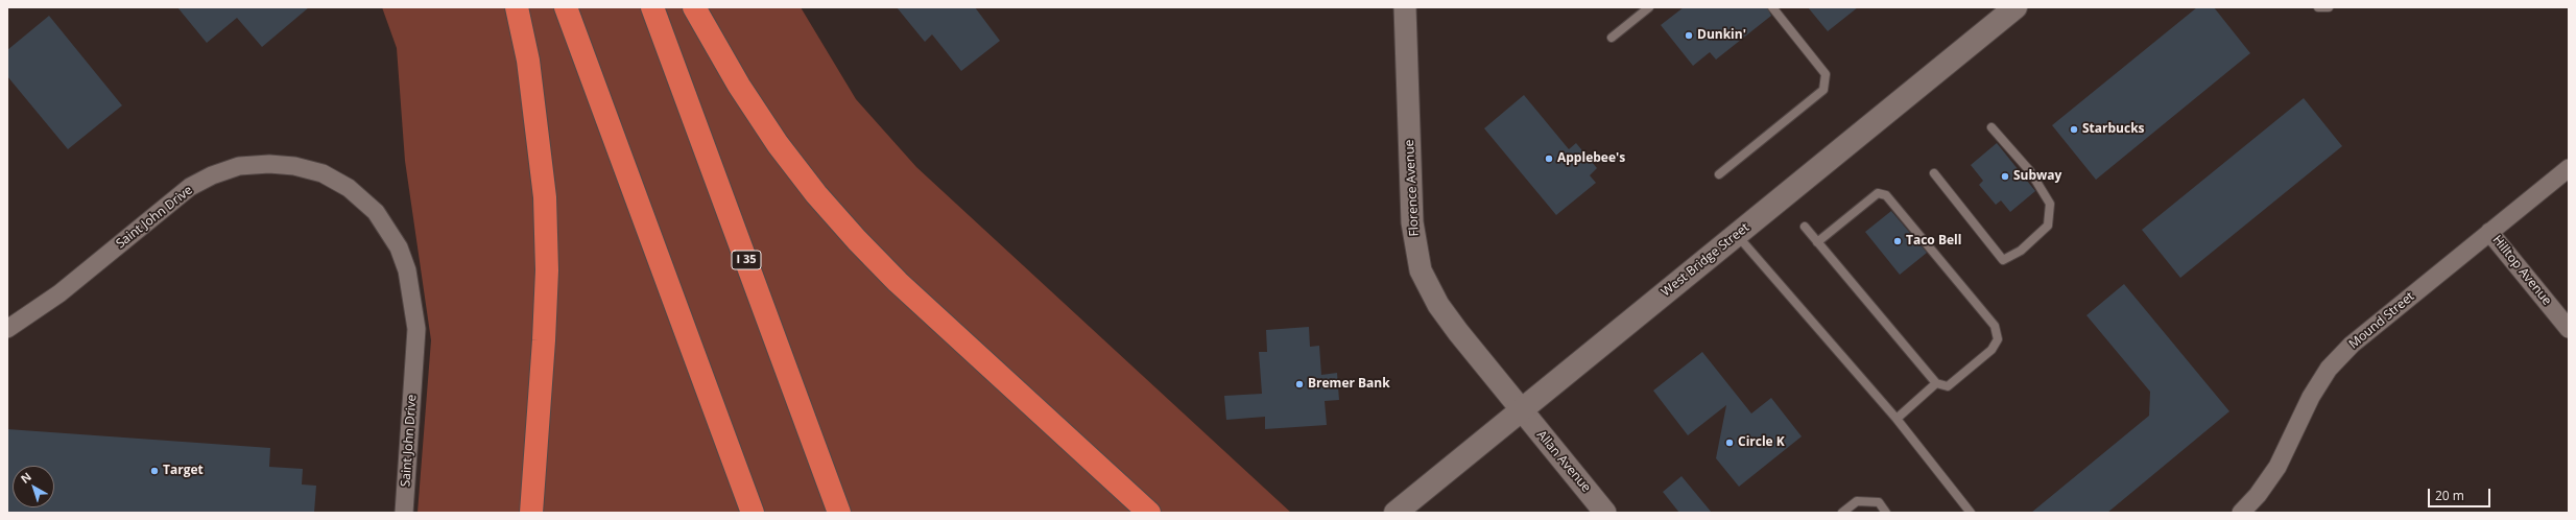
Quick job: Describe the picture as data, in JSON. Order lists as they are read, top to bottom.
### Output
{
  "streets": {
    "highway": ["I 35"],
    "main road": ["West Bridge Street"],
    "street": [
      "Florence Avenue",
      "Saint John Drive",
      "Hilltop Avenue",
      "Mound Street",
      "Allan Avenue"
    ]
  },
  "crossings": [
    ["Florence Avenue", "West Bridge Street"],
    ["Florence Avenue", "Allan Avenue"],
    ["West Bridge Street", "Allan Avenue"],
    ["Hilltop Avenue", "Mound Street"]
  ],
  "places": [
    "Dunkin'",
    "Starbucks",
    "Applebee's",
    "Subway",
    "Taco Bell",
    "Bremer Bank",
    "Circle K",
    "Target"
  ],
  "scale_bar": "20 m",
  "north": "top left"
}
